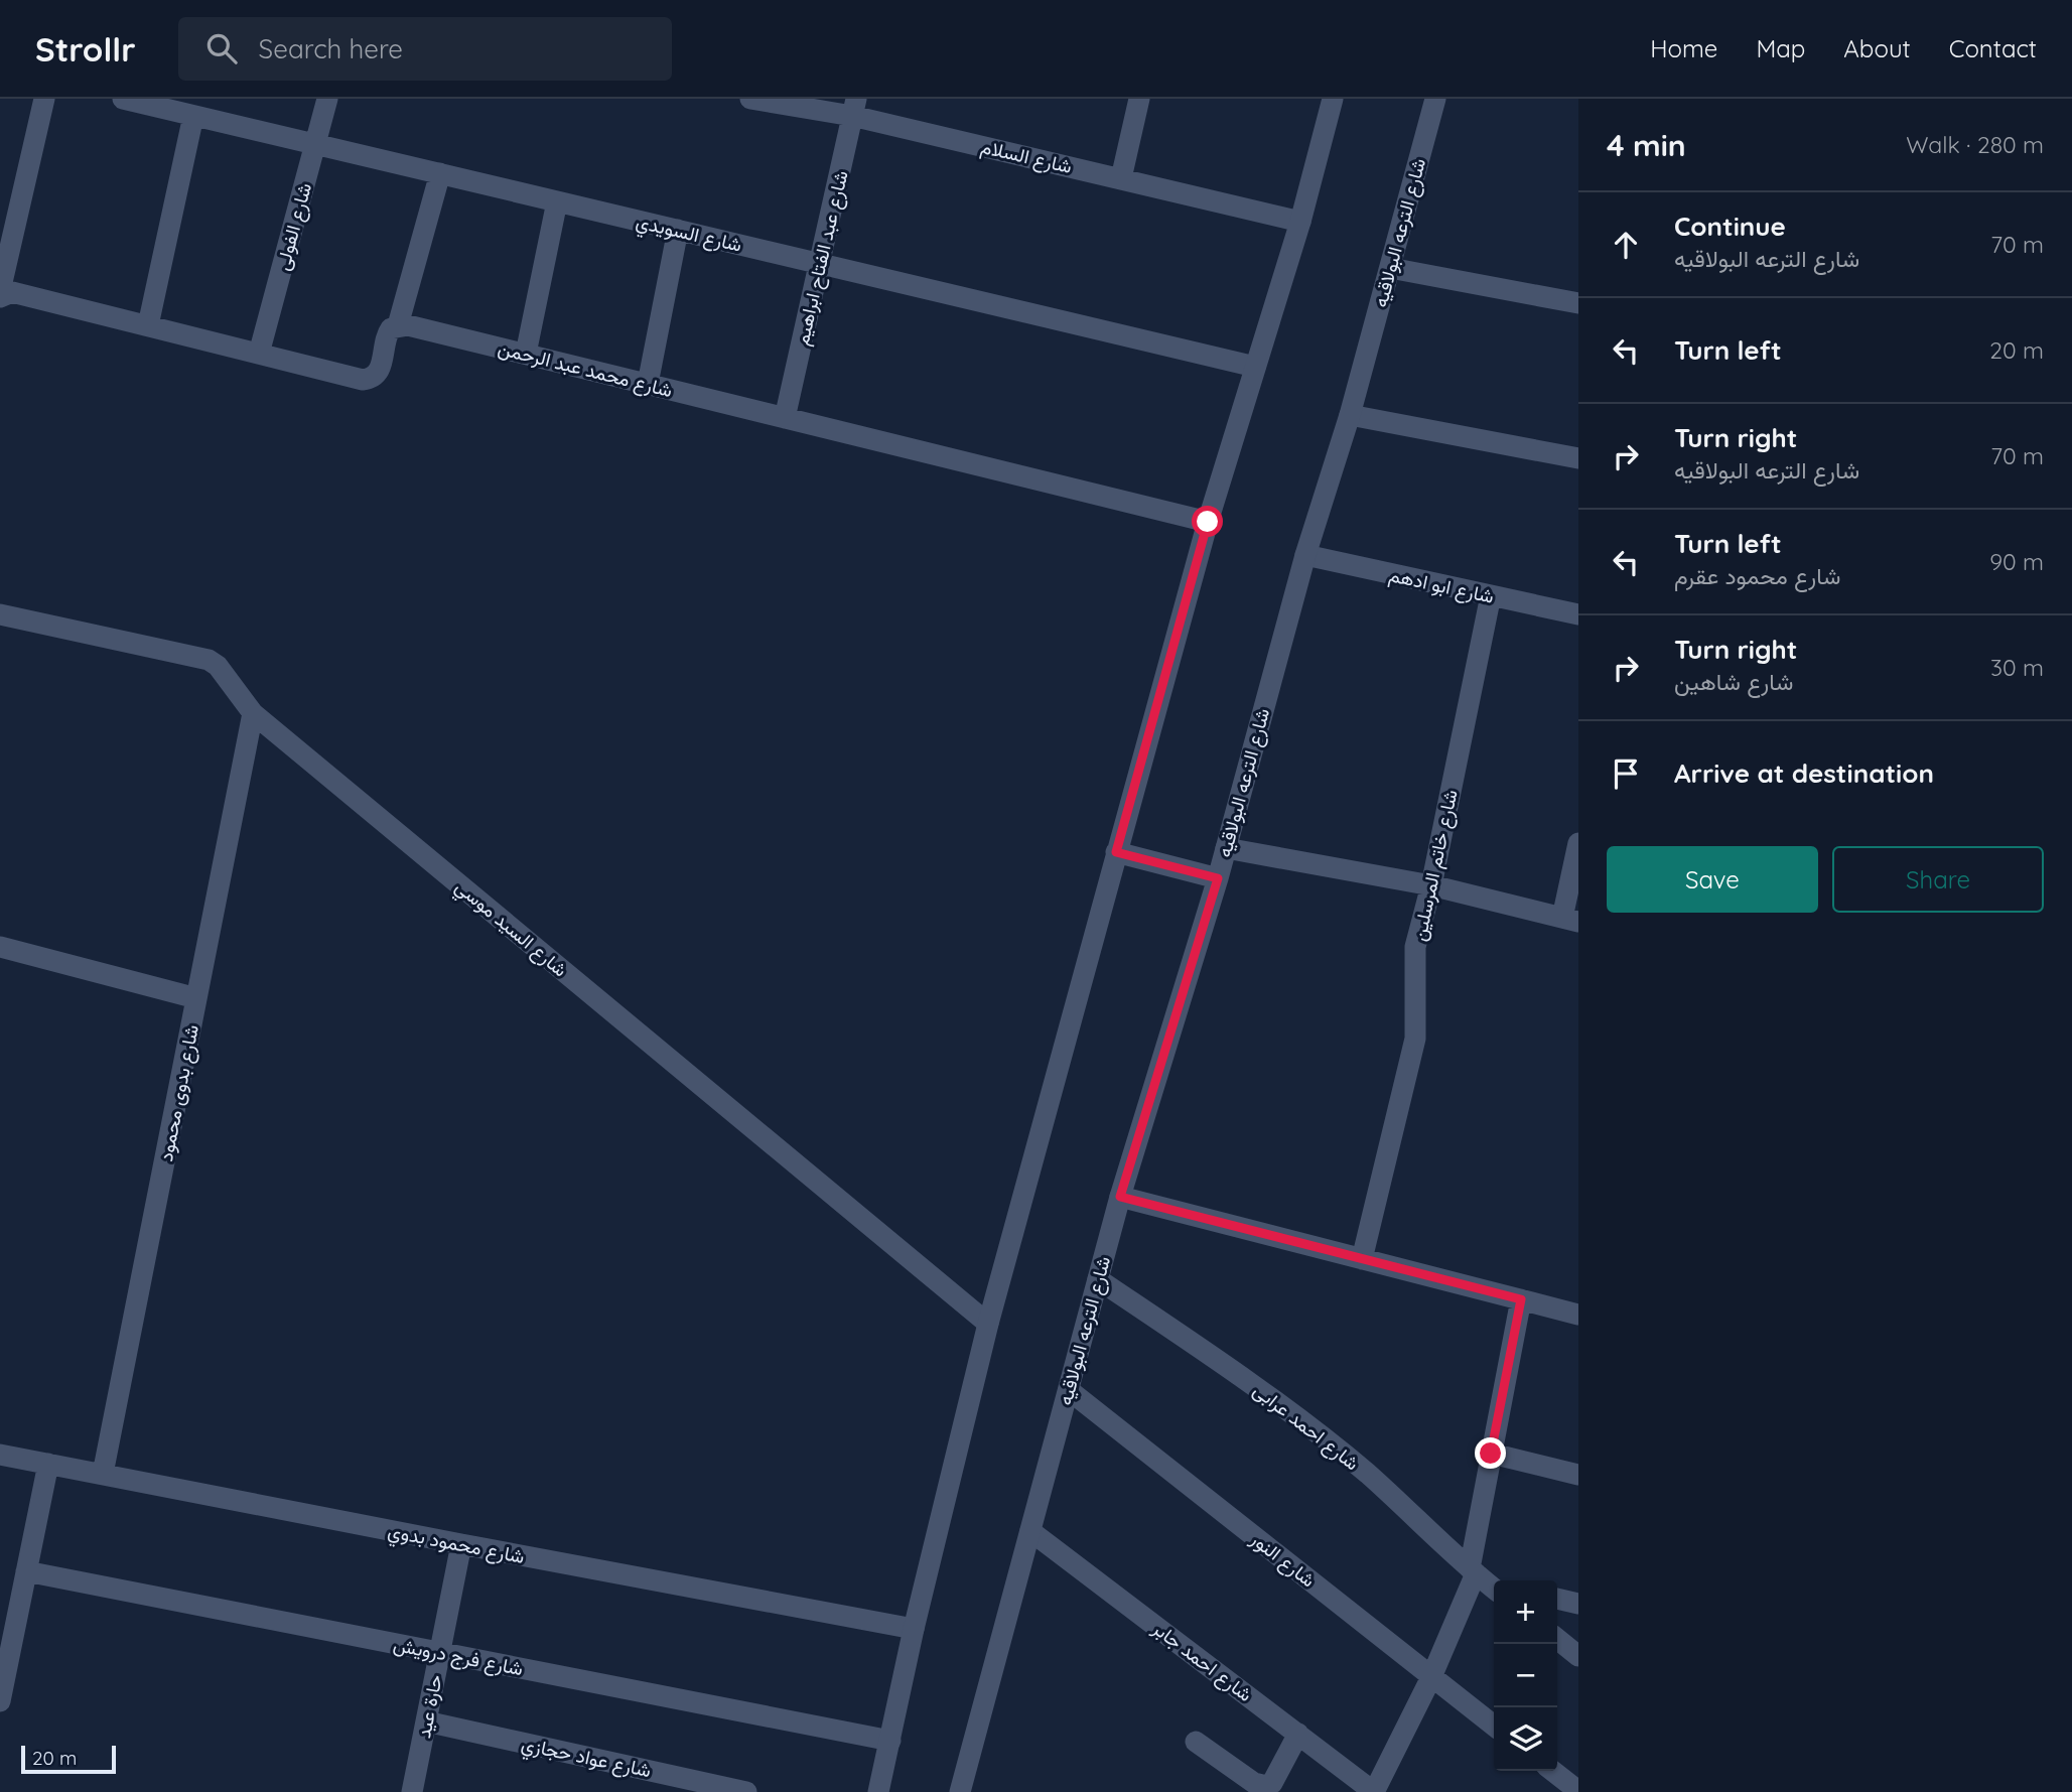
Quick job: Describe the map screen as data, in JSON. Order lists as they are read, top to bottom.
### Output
{
  "streets": {
    "street": [
      "شارع السلام",
      "شارع الفولى",
      "شارع السويدي",
      "شارع الترعه البولاقيه",
      "شارع عبد الفتاح ابراهيم",
      "شارع محمد عبد الرحمن",
      "شارع ابو ادهم",
      "شارع خاتم المرسلين",
      "شارع السيد موسي",
      "شارع بدوى محمود",
      "شارع احمد عرابى",
      "شارع محمود بدوي",
      "شارع النور",
      "شارع فرج درويش",
      "شارع احمد جابر",
      "حارة عيد",
      "شارع عواد حجازي"
    ]
  },
  "crossings": [
    ["شارع السلام", "شارع عبد الفتاح ابراهيم"],
    ["شارع الفولى", "شارع السويدي"],
    ["شارع السويدي", "شارع عبد الفتاح ابراهيم"],
    ["شارع الترعه البولاقيه", "شارع ابو ادهم"],
    ["شارع الترعه البولاقيه", "شارع احمد عرابى"],
    ["شارع الترعه البولاقيه", "شارع النور"],
    ["شارع الترعه البولاقيه", "شارع احمد جابر"],
    ["شارع عبد الفتاح ابراهيم", "شارع محمد عبد الرحمن"],
    ["شارع ابو ادهم", "شارع خاتم المرسلين"],
    ["شارع السيد موسي", "شارع بدوى محمود"],
    ["شارع بدوى محمود", "شارع محمود بدوي"],
    ["شارع محمود بدوي", "حارة عيد"],
    ["شارع فرج درويش", "حارة عيد"],
    ["حارة عيد", "شارع عواد حجازي"]
  ],
  "scale_bar": "20 m",
  "page": {
    "header": "Strollr",
    "search": "Search here",
    "nav": [
      "Home",
      "Map",
      "About",
      "Contact"
    ],
    "heading": ["4 min", "Walk · 280 m"],
    "list": [
      ["Continue", "شارع الترعه البولاقيه", "70 m"],
      ["Turn left", "20 m"],
      ["Turn right", "شارع الترعه البولاقيه", "70 m"],
      ["Turn left", "شارع محمود عقرم", "90 m"],
      ["Turn right", "شارع شاهين", "30 m"],
      "Arrive at destination"
    ],
    "buttons": ["Save", "Share"],
    "map_buttons": ["+", "−"],
    "scale": "20 m"
  }
}
